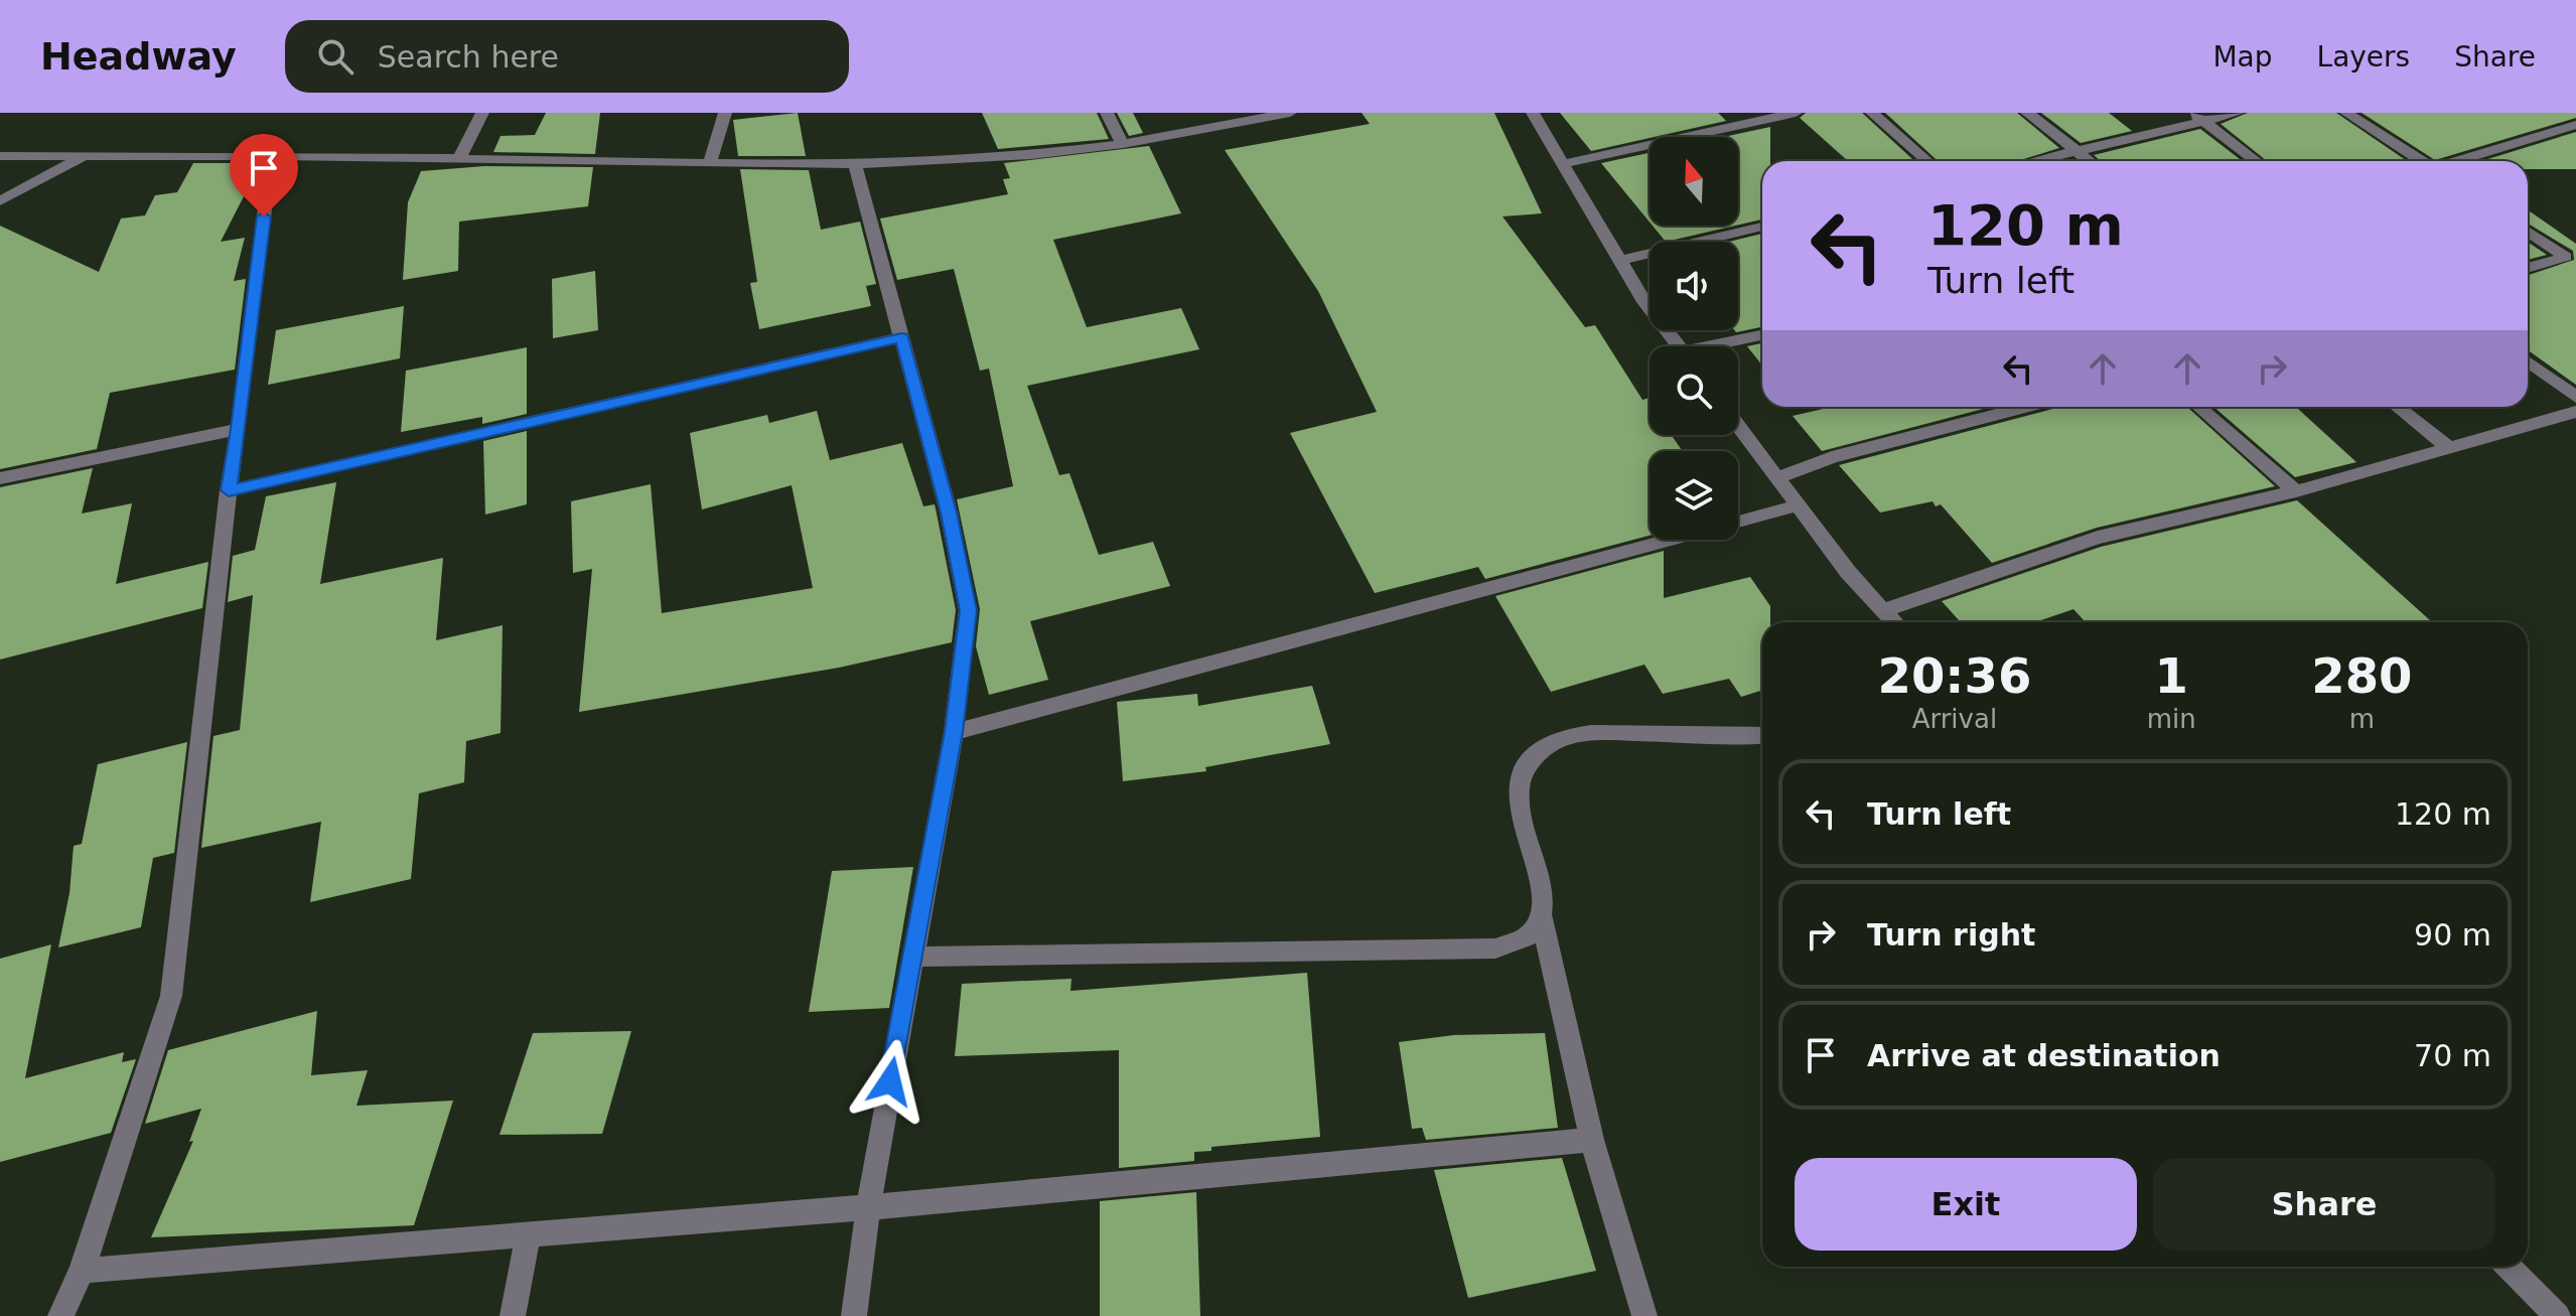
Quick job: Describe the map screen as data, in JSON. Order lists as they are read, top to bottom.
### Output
{
  "north": "top",
  "page": {
    "header": "Headway",
    "search": "Search here",
    "nav": ["Map", "Layers", "Share"],
    "turn": ["120 m", "Turn left"],
    "eta": [
      "20:36",
      "Arrival",
      "1",
      "min",
      "280",
      "m"
    ],
    "list": [
      {
        "name": "Turn left",
        "value": "120 m"
      },
      {
        "name": "Turn right",
        "value": "90 m"
      },
      {
        "name": "Arrive at destination",
        "value": "70 m"
      }
    ],
    "buttons": ["Exit", "Share"]
  }
}
